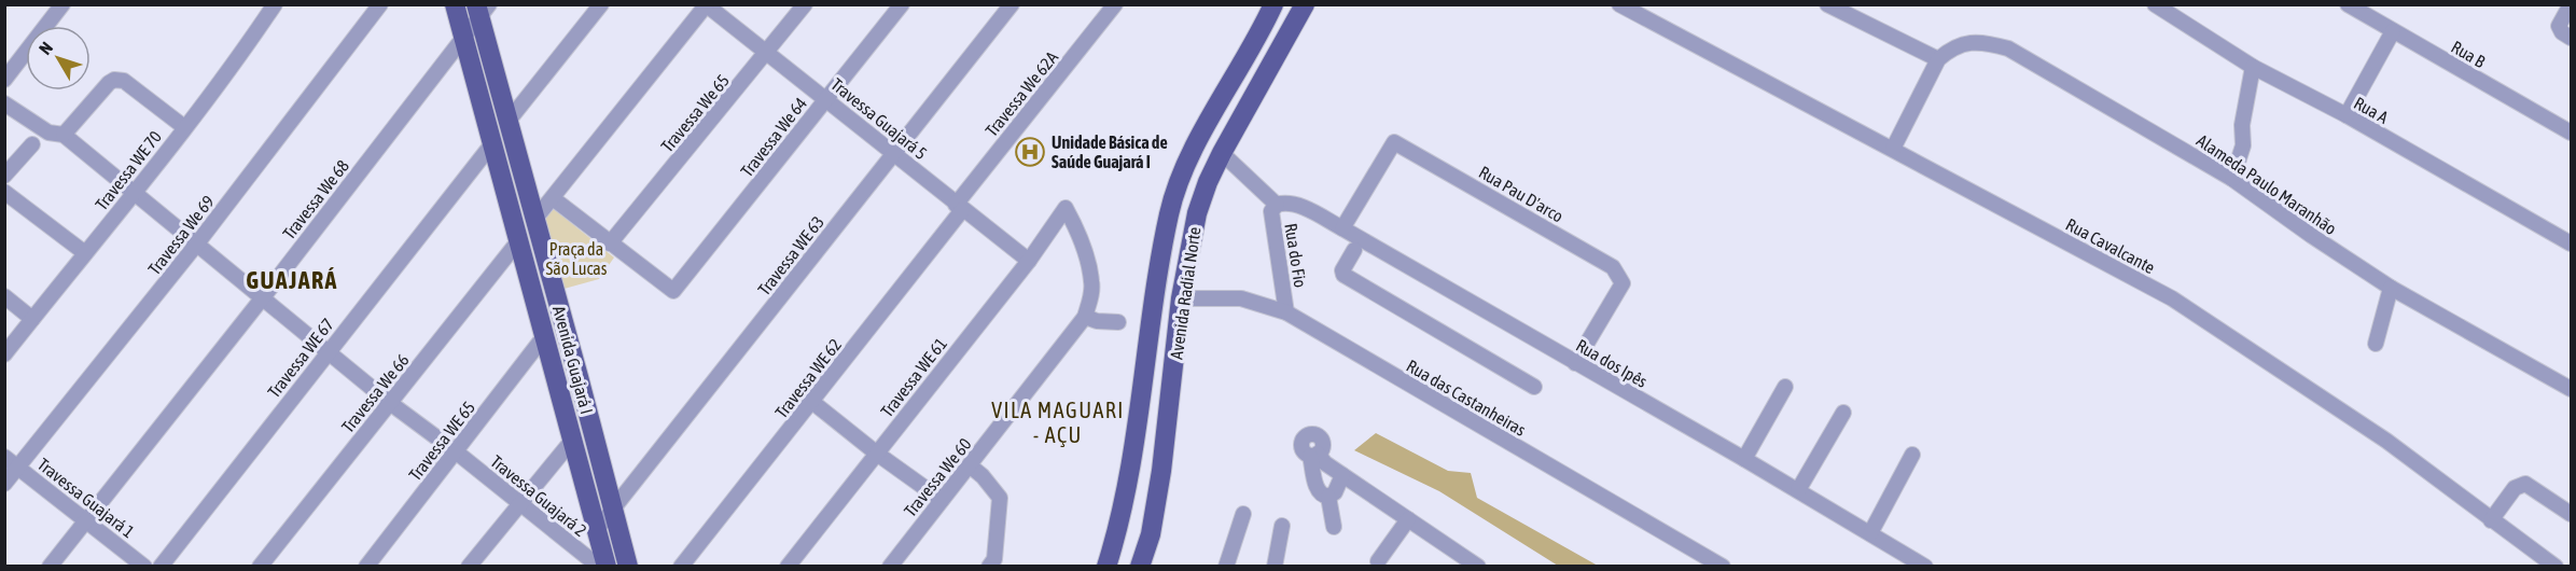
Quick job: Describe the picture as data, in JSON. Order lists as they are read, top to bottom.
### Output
{
  "streets": {
    "main road": ["Avenida Radial Norte", "Avenida Guajará I"],
    "street": [
      "Rua B",
      "Travessa We 62A",
      "Rua A",
      "Travessa We 65",
      "Travessa Guajará 5",
      "Travessa We 64",
      "Travessa WE 70",
      "Alameda Paulo Maranhão",
      "Rua Pau D'arco",
      "Travessa We 68",
      "Travessa We 69",
      "Rua Cavalcante",
      "Travessa WE 63",
      "Rua do Fio",
      "Travessa WE 67",
      "Rua dos Ipês",
      "Travessa WE 61",
      "Travessa WE 62",
      "Travessa We 66",
      "Rua das Castanheiras",
      "Travessa WE 65",
      "Travessa We 60",
      "Travessa Guajará 2",
      "Travessa Guajará 1"
    ]
  },
  "crossings": [
    ["Travessa We 62A", "Travessa Guajará 5"],
    ["Travessa We 62A", "Travessa WE 62"],
    ["Travessa We 65", "Travessa Guajará 5"],
    ["Travessa We 65", "Travessa We 64"],
    ["Travessa Guajará 5", "Travessa We 64"],
    ["Travessa Guajará 5", "Travessa WE 63"],
    ["Travessa Guajará 5", "Travessa WE 61"],
    ["Travessa Guajará 5", "Travessa WE 62"],
    ["Travessa WE 70", "Travessa Guajará 2"],
    ["Rua Pau D'arco", "Rua dos Ipês"],
    ["Travessa We 68", "Avenida Guajará I"],
    ["Travessa We 68", "Travessa Guajará 2"],
    ["Travessa We 68", "Travessa Guajará 1"],
    ["Travessa We 69", "Travessa Guajará 2"],
    ["Travessa We 69", "Travessa Guajará 1"],
    ["Travessa WE 63", "Avenida Guajará I"],
    ["Rua do Fio", "Rua dos Ipês"],
    ["Rua do Fio", "Rua das Castanheiras"],
    ["Avenida Radial Norte", "Rua das Castanheiras"],
    ["Travessa WE 67", "Avenida Guajará I"],
    ["Travessa WE 67", "Travessa Guajará 2"],
    ["Avenida Guajará I", "Travessa We 66"],
    ["Avenida Guajará I", "Travessa WE 65"],
    ["Travessa WE 61", "Travessa We 60"],
    ["Travessa We 66", "Travessa Guajará 2"],
    ["Travessa WE 65", "Travessa Guajará 2"]
  ],
  "districts": ["GUAJARÁ", "VILA MAGUARI - AÇU"],
  "parks": ["Praça da São Lucas"],
  "places": {
    "hospital": ["Unidade Básica de Saúde Guajará I"]
  },
  "north": "top left"
}
